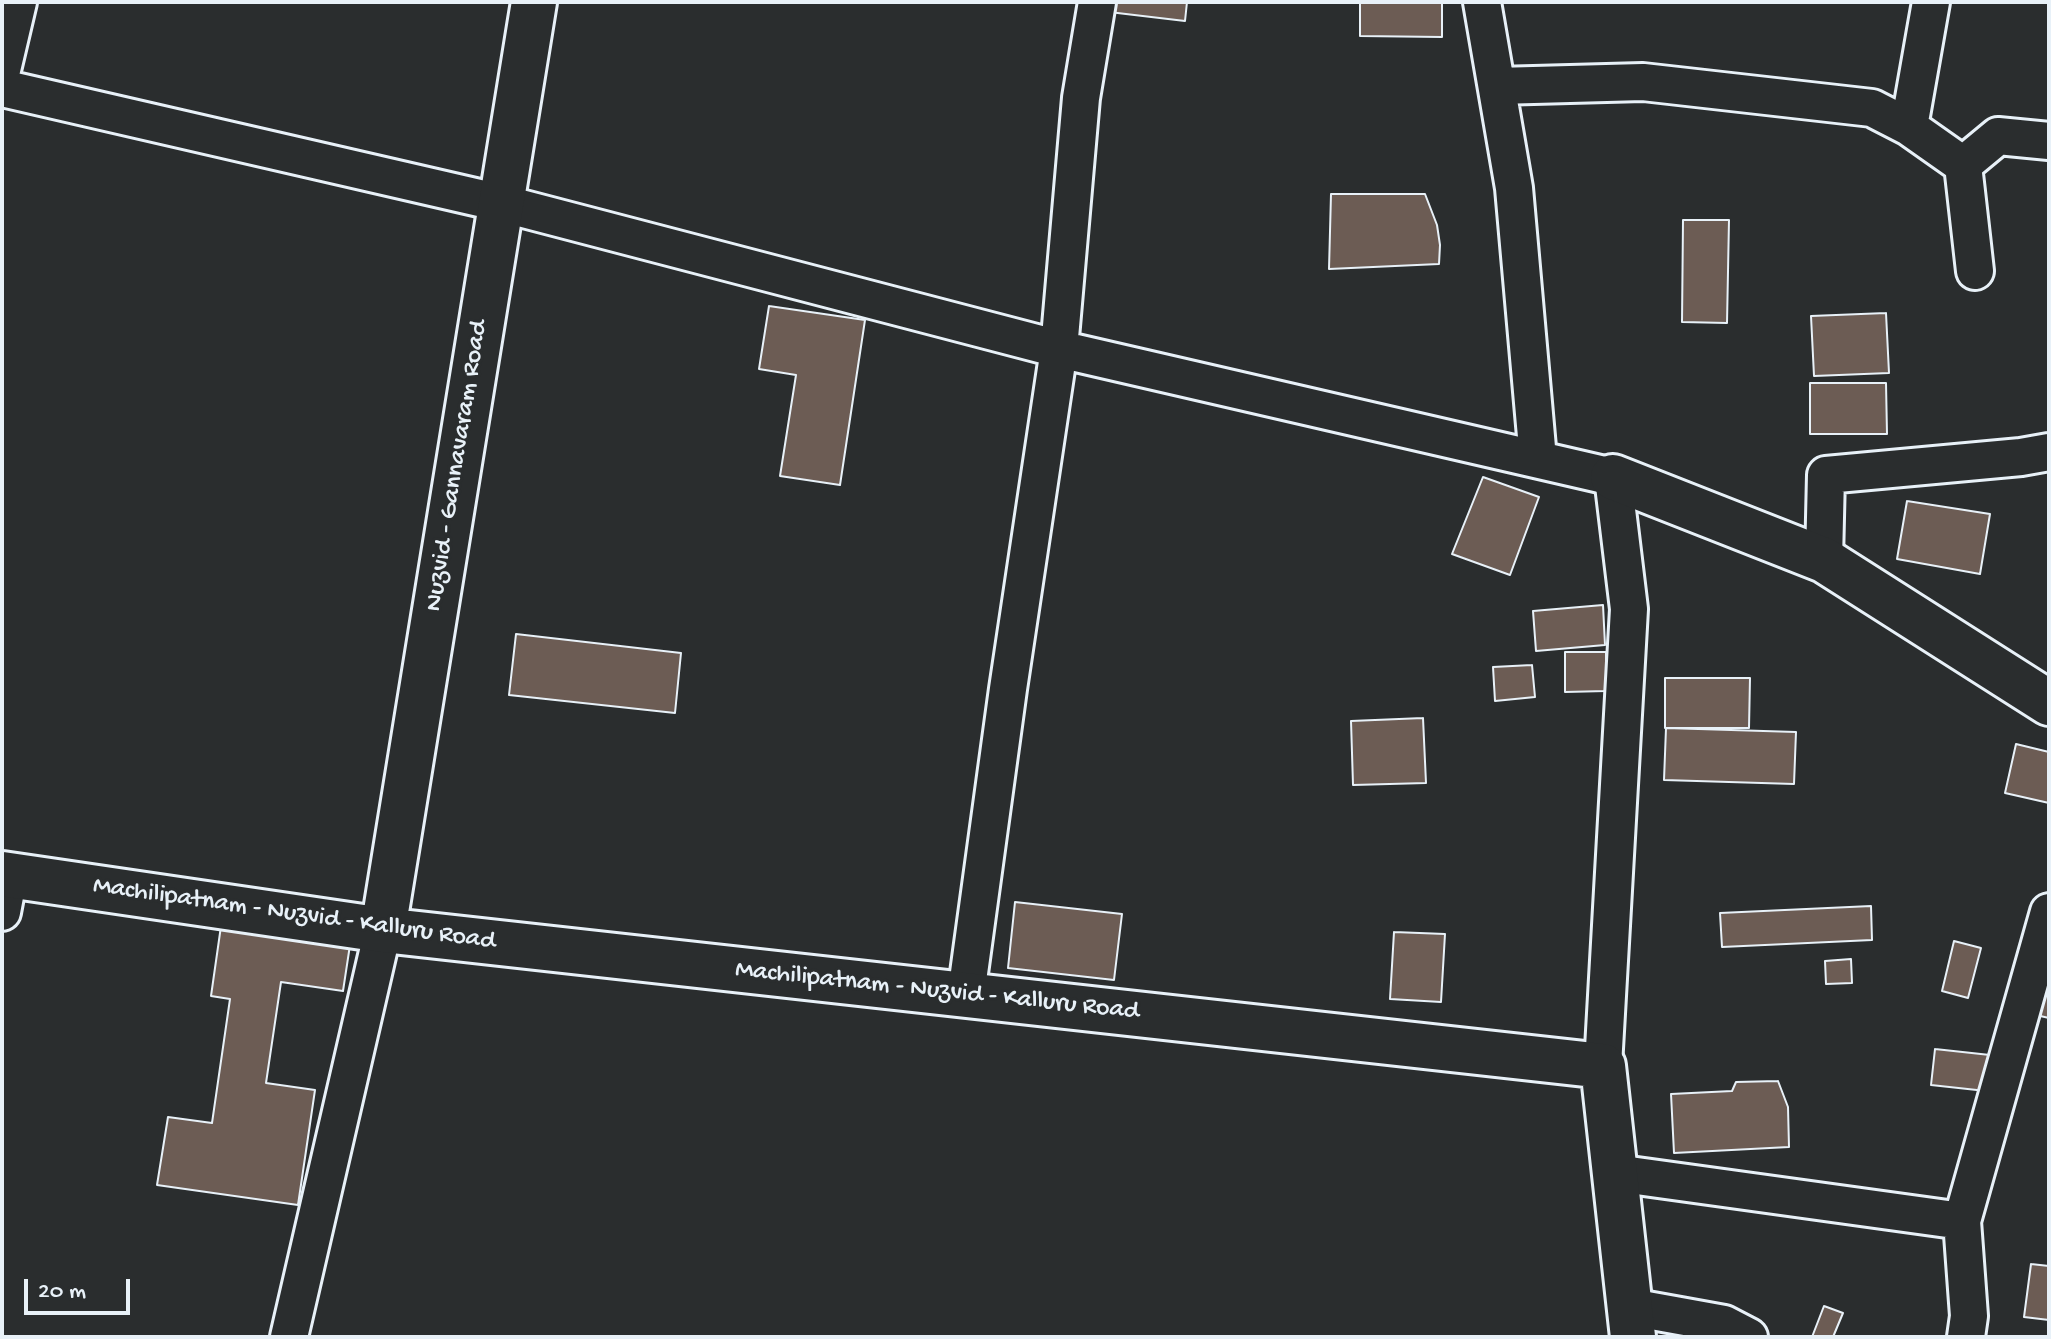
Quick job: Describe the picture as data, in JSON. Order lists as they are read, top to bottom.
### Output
{
  "streets": {
    "main road": ["Nuzvid - Gannavaram Road", "Machilipatnam - Nuzvid - Kalluru Road"]
  },
  "crossings": [
    ["Nuzvid - Gannavaram Road", "Machilipatnam - Nuzvid - Kalluru Road"]
  ],
  "scale_bar": "20 m"
}
